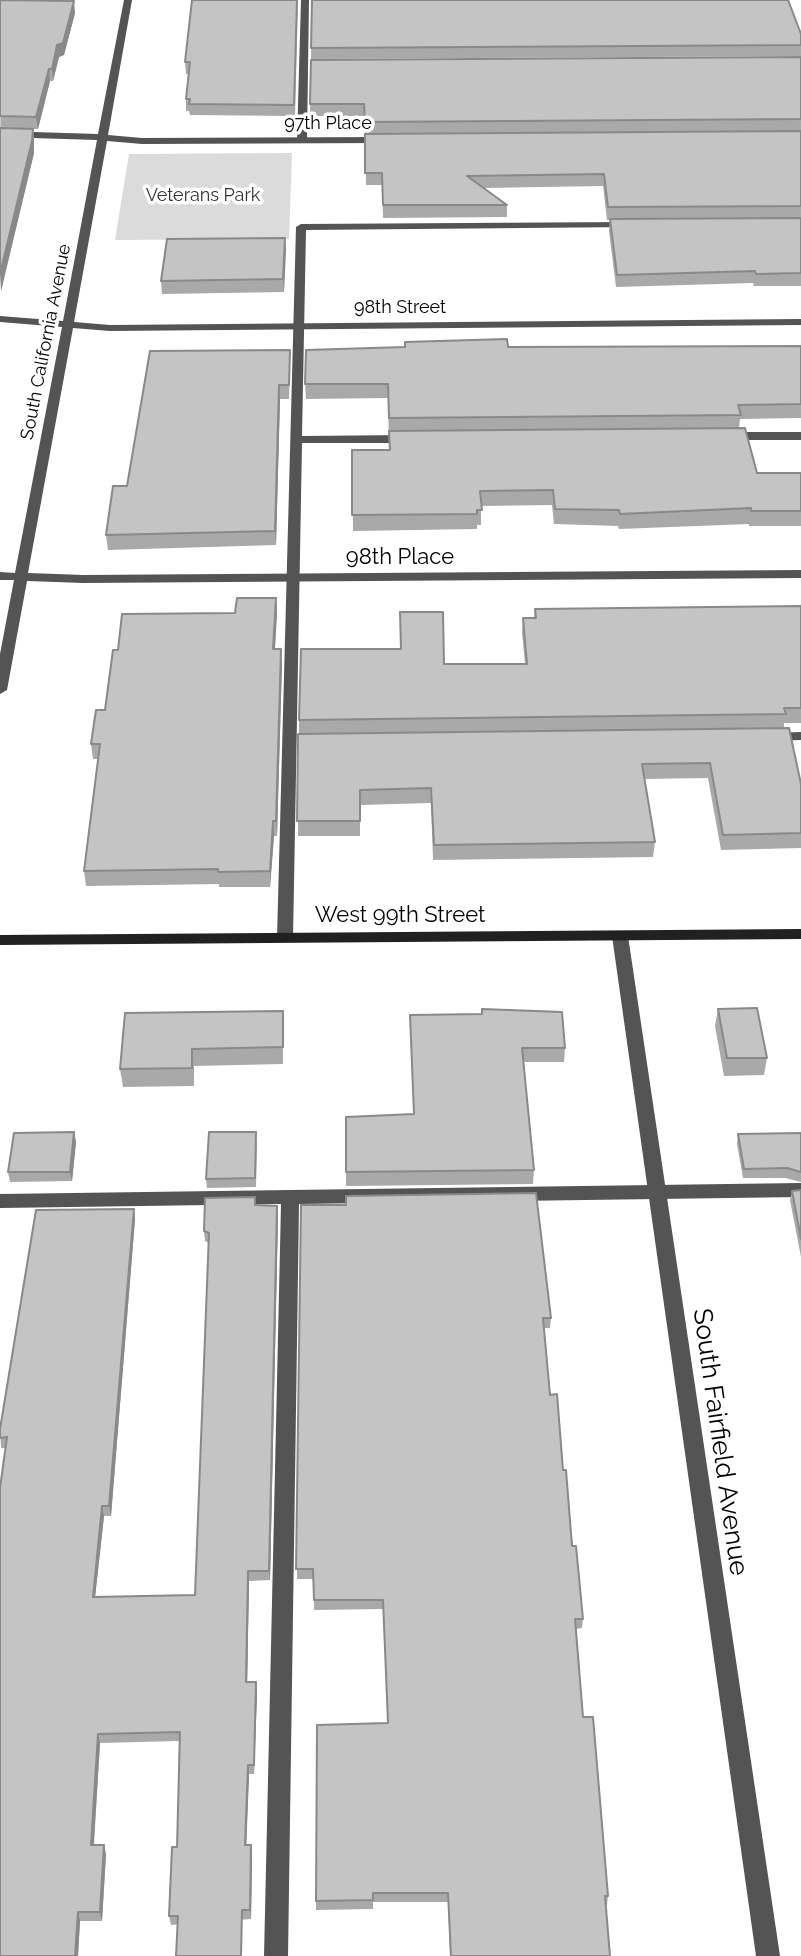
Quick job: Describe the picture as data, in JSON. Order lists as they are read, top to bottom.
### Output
{
  "streets": {
    "street": [
      "97th Place",
      "98th Street",
      "South California Avenue",
      "98th Place",
      "West 99th Street",
      "South Fairfield Avenue"
    ]
  },
  "crossings": [
    ["97th Place", "South California Avenue"],
    ["98th Street", "South California Avenue"],
    ["South California Avenue", "98th Place"],
    ["West 99th Street", "South Fairfield Avenue"]
  ],
  "parks": ["Veterans Park"]
}
